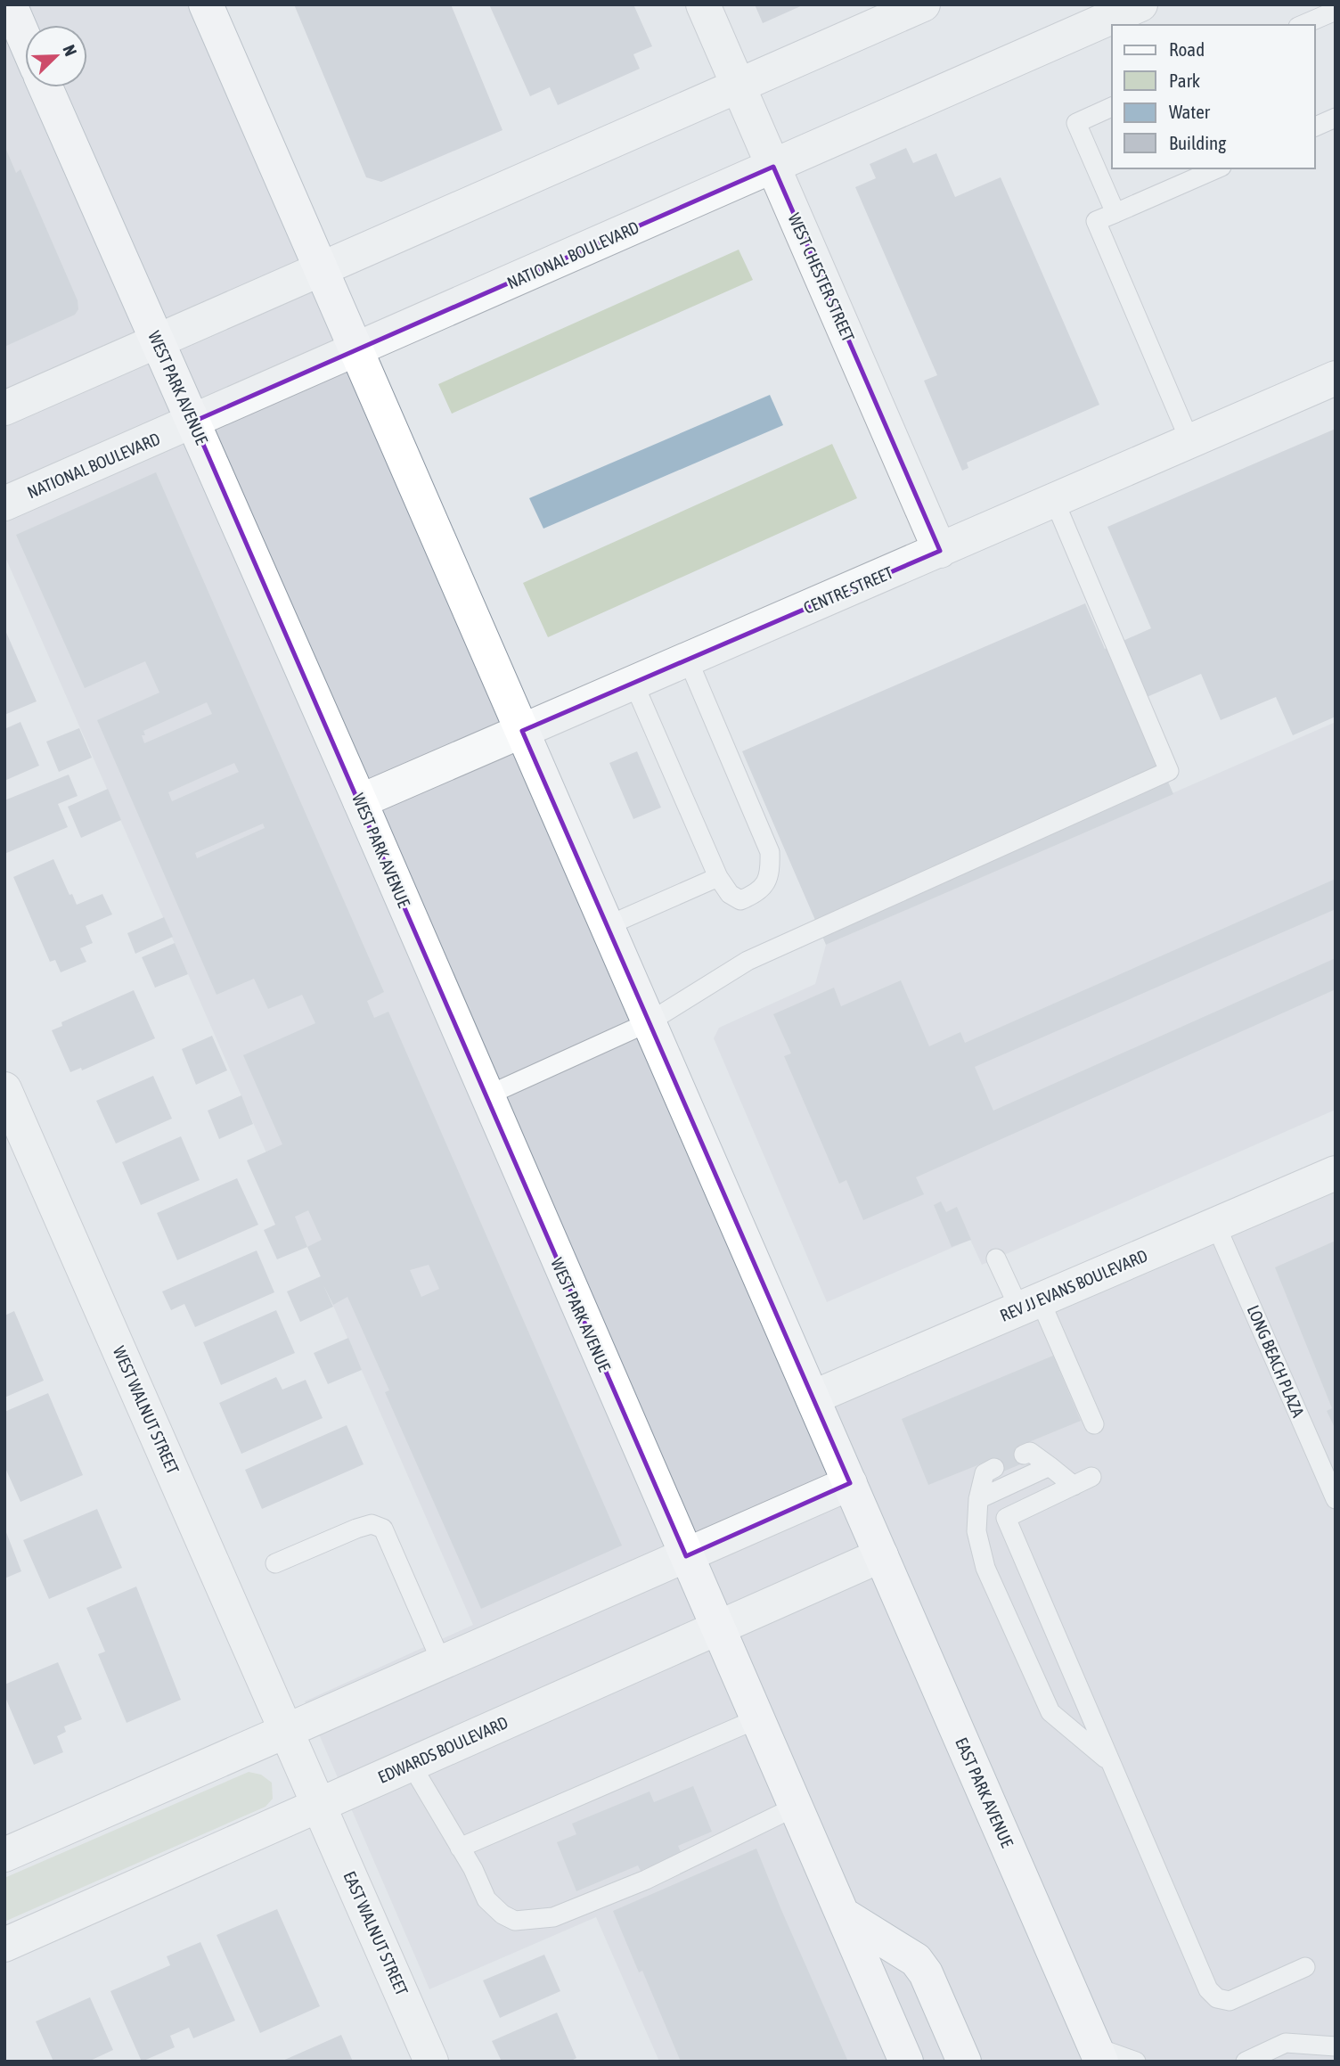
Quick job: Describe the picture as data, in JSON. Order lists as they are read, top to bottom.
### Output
{
  "streets": {
    "highway": ["WEST PARK AVENUE", "EAST PARK AVENUE"],
    "street": [
      "NATIONAL BOULEVARD",
      "WEST CHESTER STREET",
      "CENTRE STREET",
      "REV JJ EVANS BOULEVARD",
      "WEST WALNUT STREET",
      "EDWARDS BOULEVARD",
      "EAST WALNUT STREET"
    ],
    "lane": ["LONG BEACH PLAZA"]
  },
  "crossings": [
    ["NATIONAL BOULEVARD", "WEST CHESTER STREET"],
    ["NATIONAL BOULEVARD", "WEST PARK AVENUE"],
    ["WEST CHESTER STREET", "CENTRE STREET"],
    ["WEST PARK AVENUE", "CENTRE STREET"],
    ["WEST PARK AVENUE", "EDWARDS BOULEVARD"],
    ["REV JJ EVANS BOULEVARD", "LONG BEACH PLAZA"],
    ["WEST WALNUT STREET", "EDWARDS BOULEVARD"],
    ["WEST WALNUT STREET", "EAST WALNUT STREET"],
    ["EDWARDS BOULEVARD", "EAST PARK AVENUE"],
    ["EDWARDS BOULEVARD", "EAST WALNUT STREET"]
  ],
  "legend": [
    "Road",
    "Park",
    "Water",
    "Building"
  ],
  "north": "top right"
}
